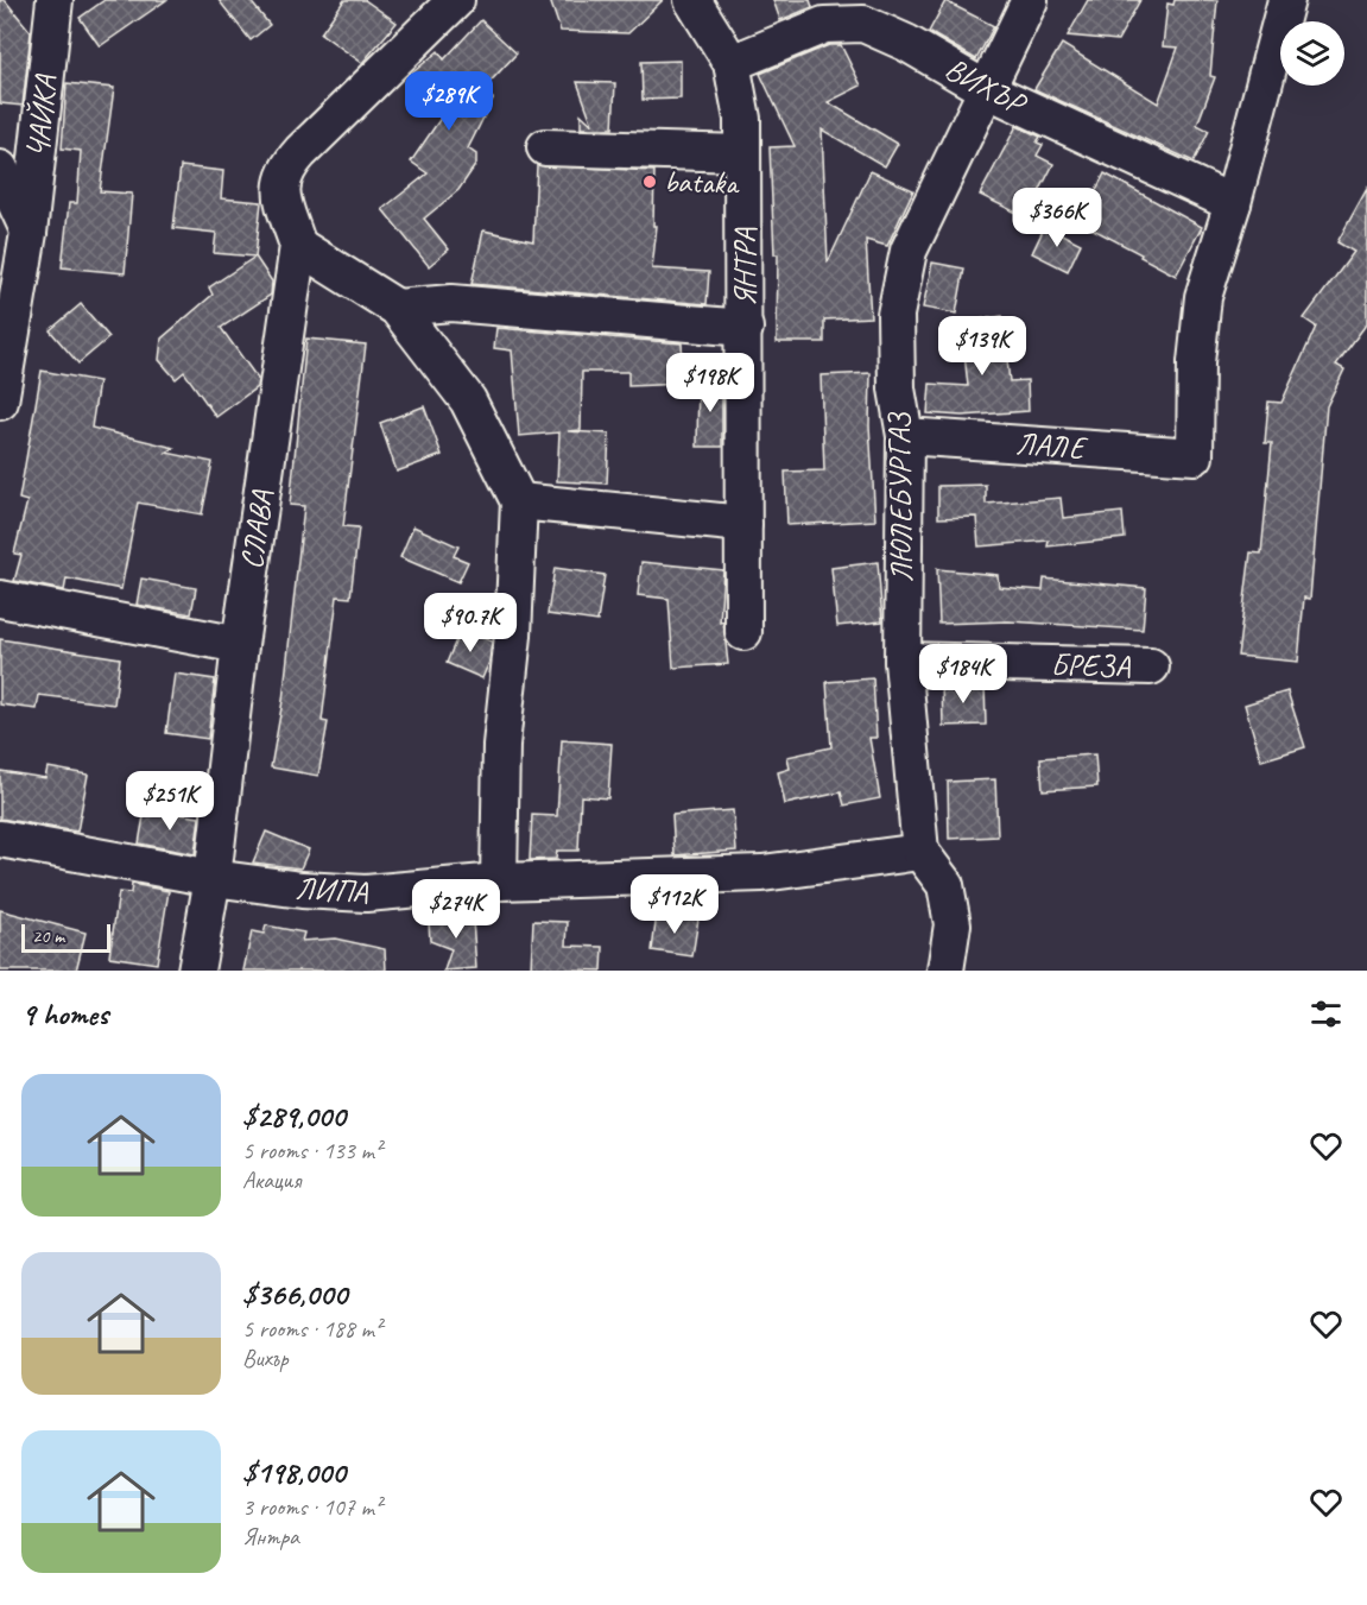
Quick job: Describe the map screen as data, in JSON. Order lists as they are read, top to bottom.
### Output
{
  "streets": {
    "street": [
      "ВИХЪР",
      "ЧАЙКА",
      "ЯНТРА",
      "ЛАЛЕ",
      "ЛЮЛЕБУРГАЗ",
      "СЛАВА",
      "БРЕЗА",
      "ЛИПА"
    ]
  },
  "crossings": [
    ["ВИХЪР", "ЯНТРА"],
    ["ВИХЪР", "ЛАЛЕ"],
    ["ВИХЪР", "ЛЮЛЕБУРГАЗ"],
    ["ЛАЛЕ", "ЛЮЛЕБУРГАЗ"],
    ["ЛЮЛЕБУРГАЗ", "БРЕЗА"],
    ["ЛЮЛЕБУРГАЗ", "ЛИПА"],
    ["СЛАВА", "ЛИПА"]
  ],
  "places": ["bataka"],
  "scale_bar": "20 m",
  "page": {
    "price": [
      "$289K",
      "$366K",
      "$139K",
      "$198K",
      "$90.7K",
      "$184K",
      "$251K",
      "$112K",
      "$274K"
    ],
    "scale": "20 m",
    "heading": "9 homes",
    "list": [
      {
        "name": "$289,000",
        "note": "5 rooms · 133 m² · Акация"
      },
      {
        "name": "$366,000",
        "note": "5 rooms · 188 m² · Вихър"
      },
      {
        "name": "$198,000",
        "note": "3 rooms · 107 m² · Янтра"
      }
    ]
  }
}
